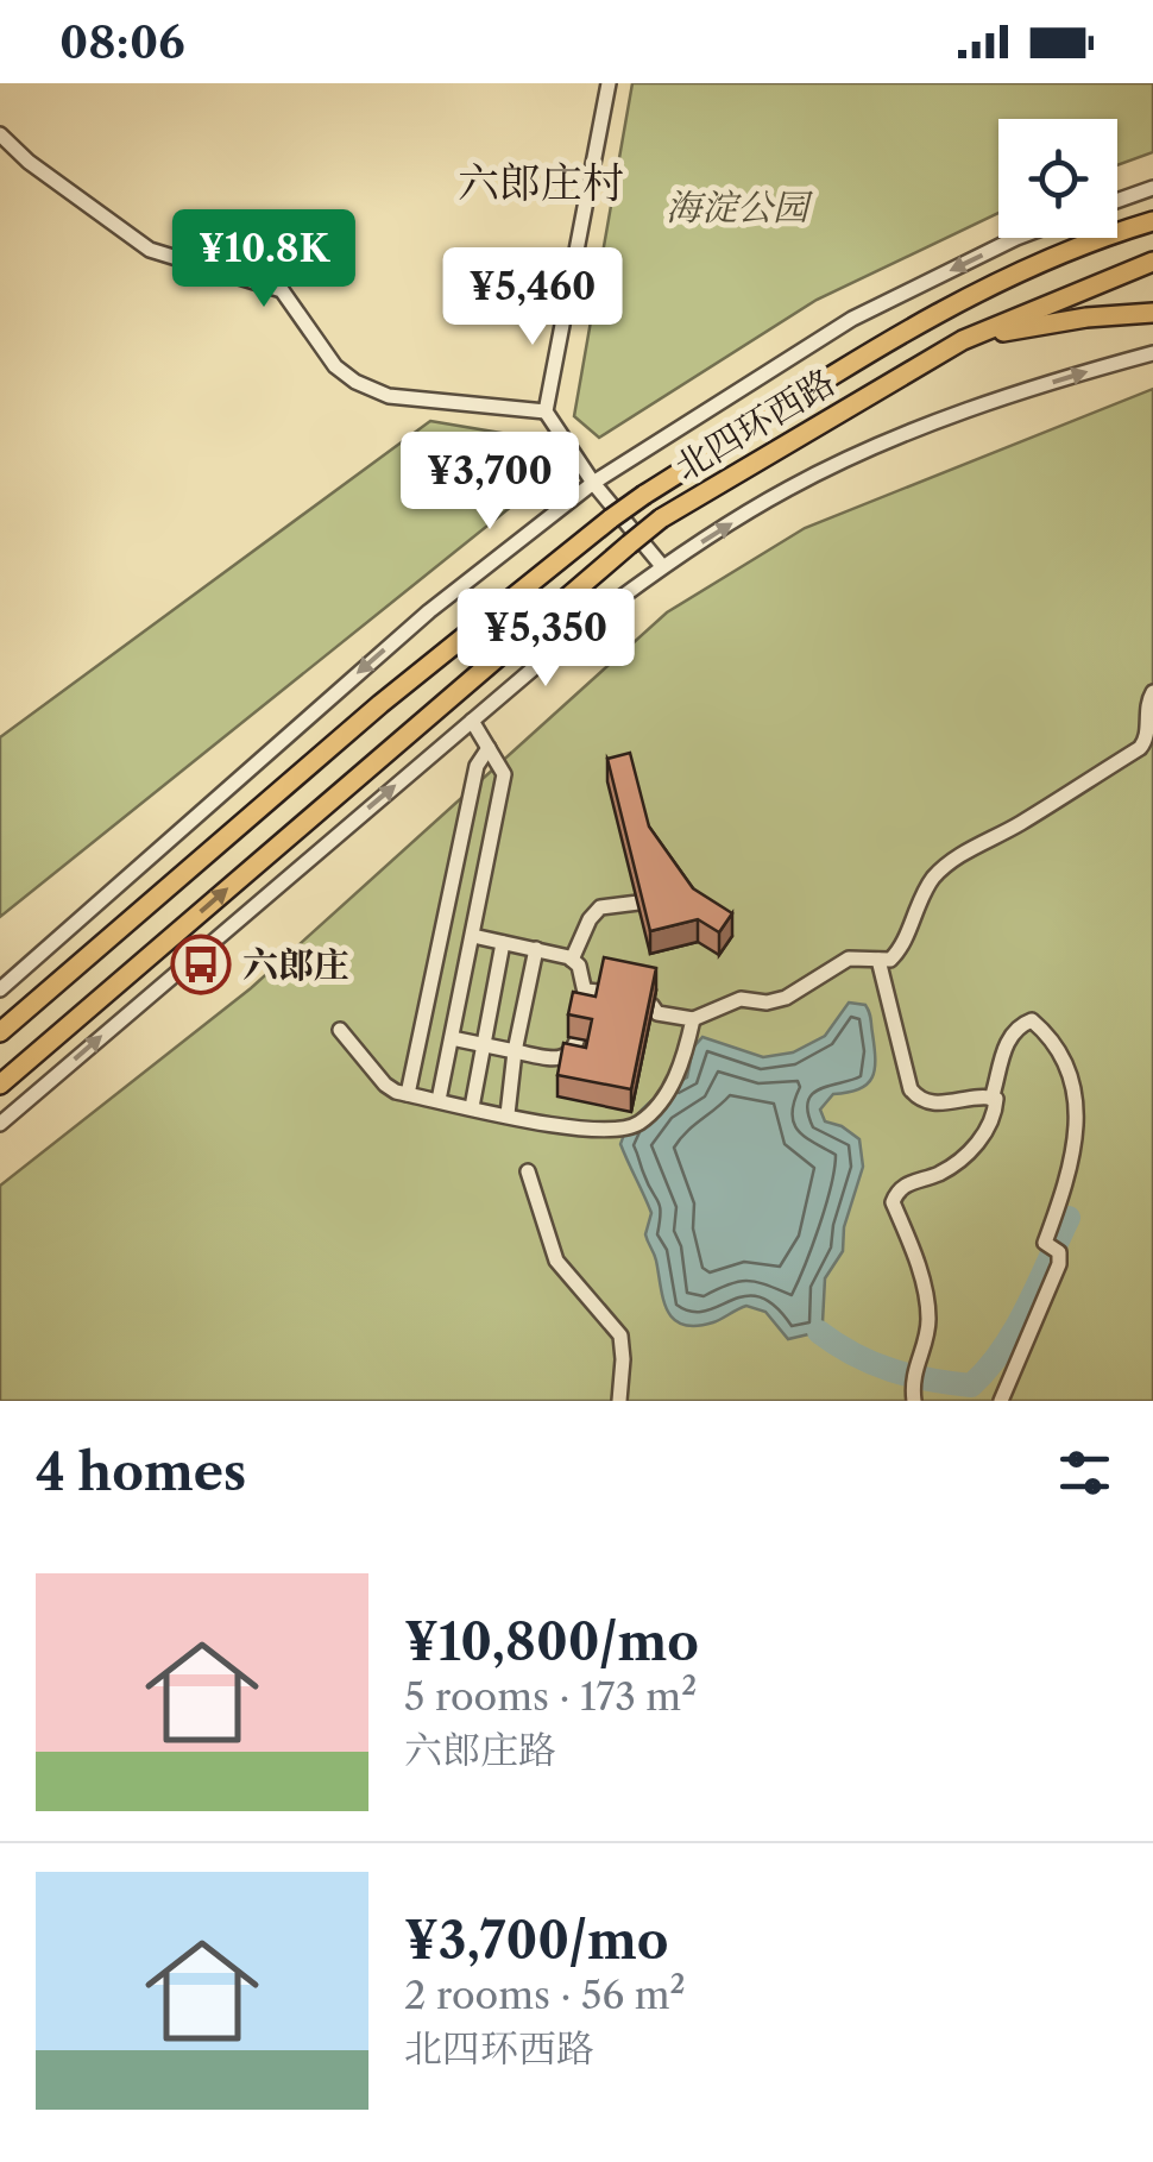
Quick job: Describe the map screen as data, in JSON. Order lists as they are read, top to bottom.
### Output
{
  "streets": {
    "highway": ["北四环西路"]
  },
  "districts": ["六郎庄村"],
  "parks": ["海淀公园"],
  "places": {
    "bus stop": ["六郎庄"]
  },
  "page": {
    "status": "08:06",
    "price": [
      "¥10.8K",
      "¥5,460",
      "¥3,700",
      "¥5,350"
    ],
    "heading": "4 homes",
    "list": [
      {
        "name": "¥10,800/mo",
        "note": "5 rooms · 173 m² · 六郎庄路"
      },
      {
        "name": "¥3,700/mo",
        "note": "2 rooms · 56 m² · 北四环西路"
      }
    ]
  }
}
